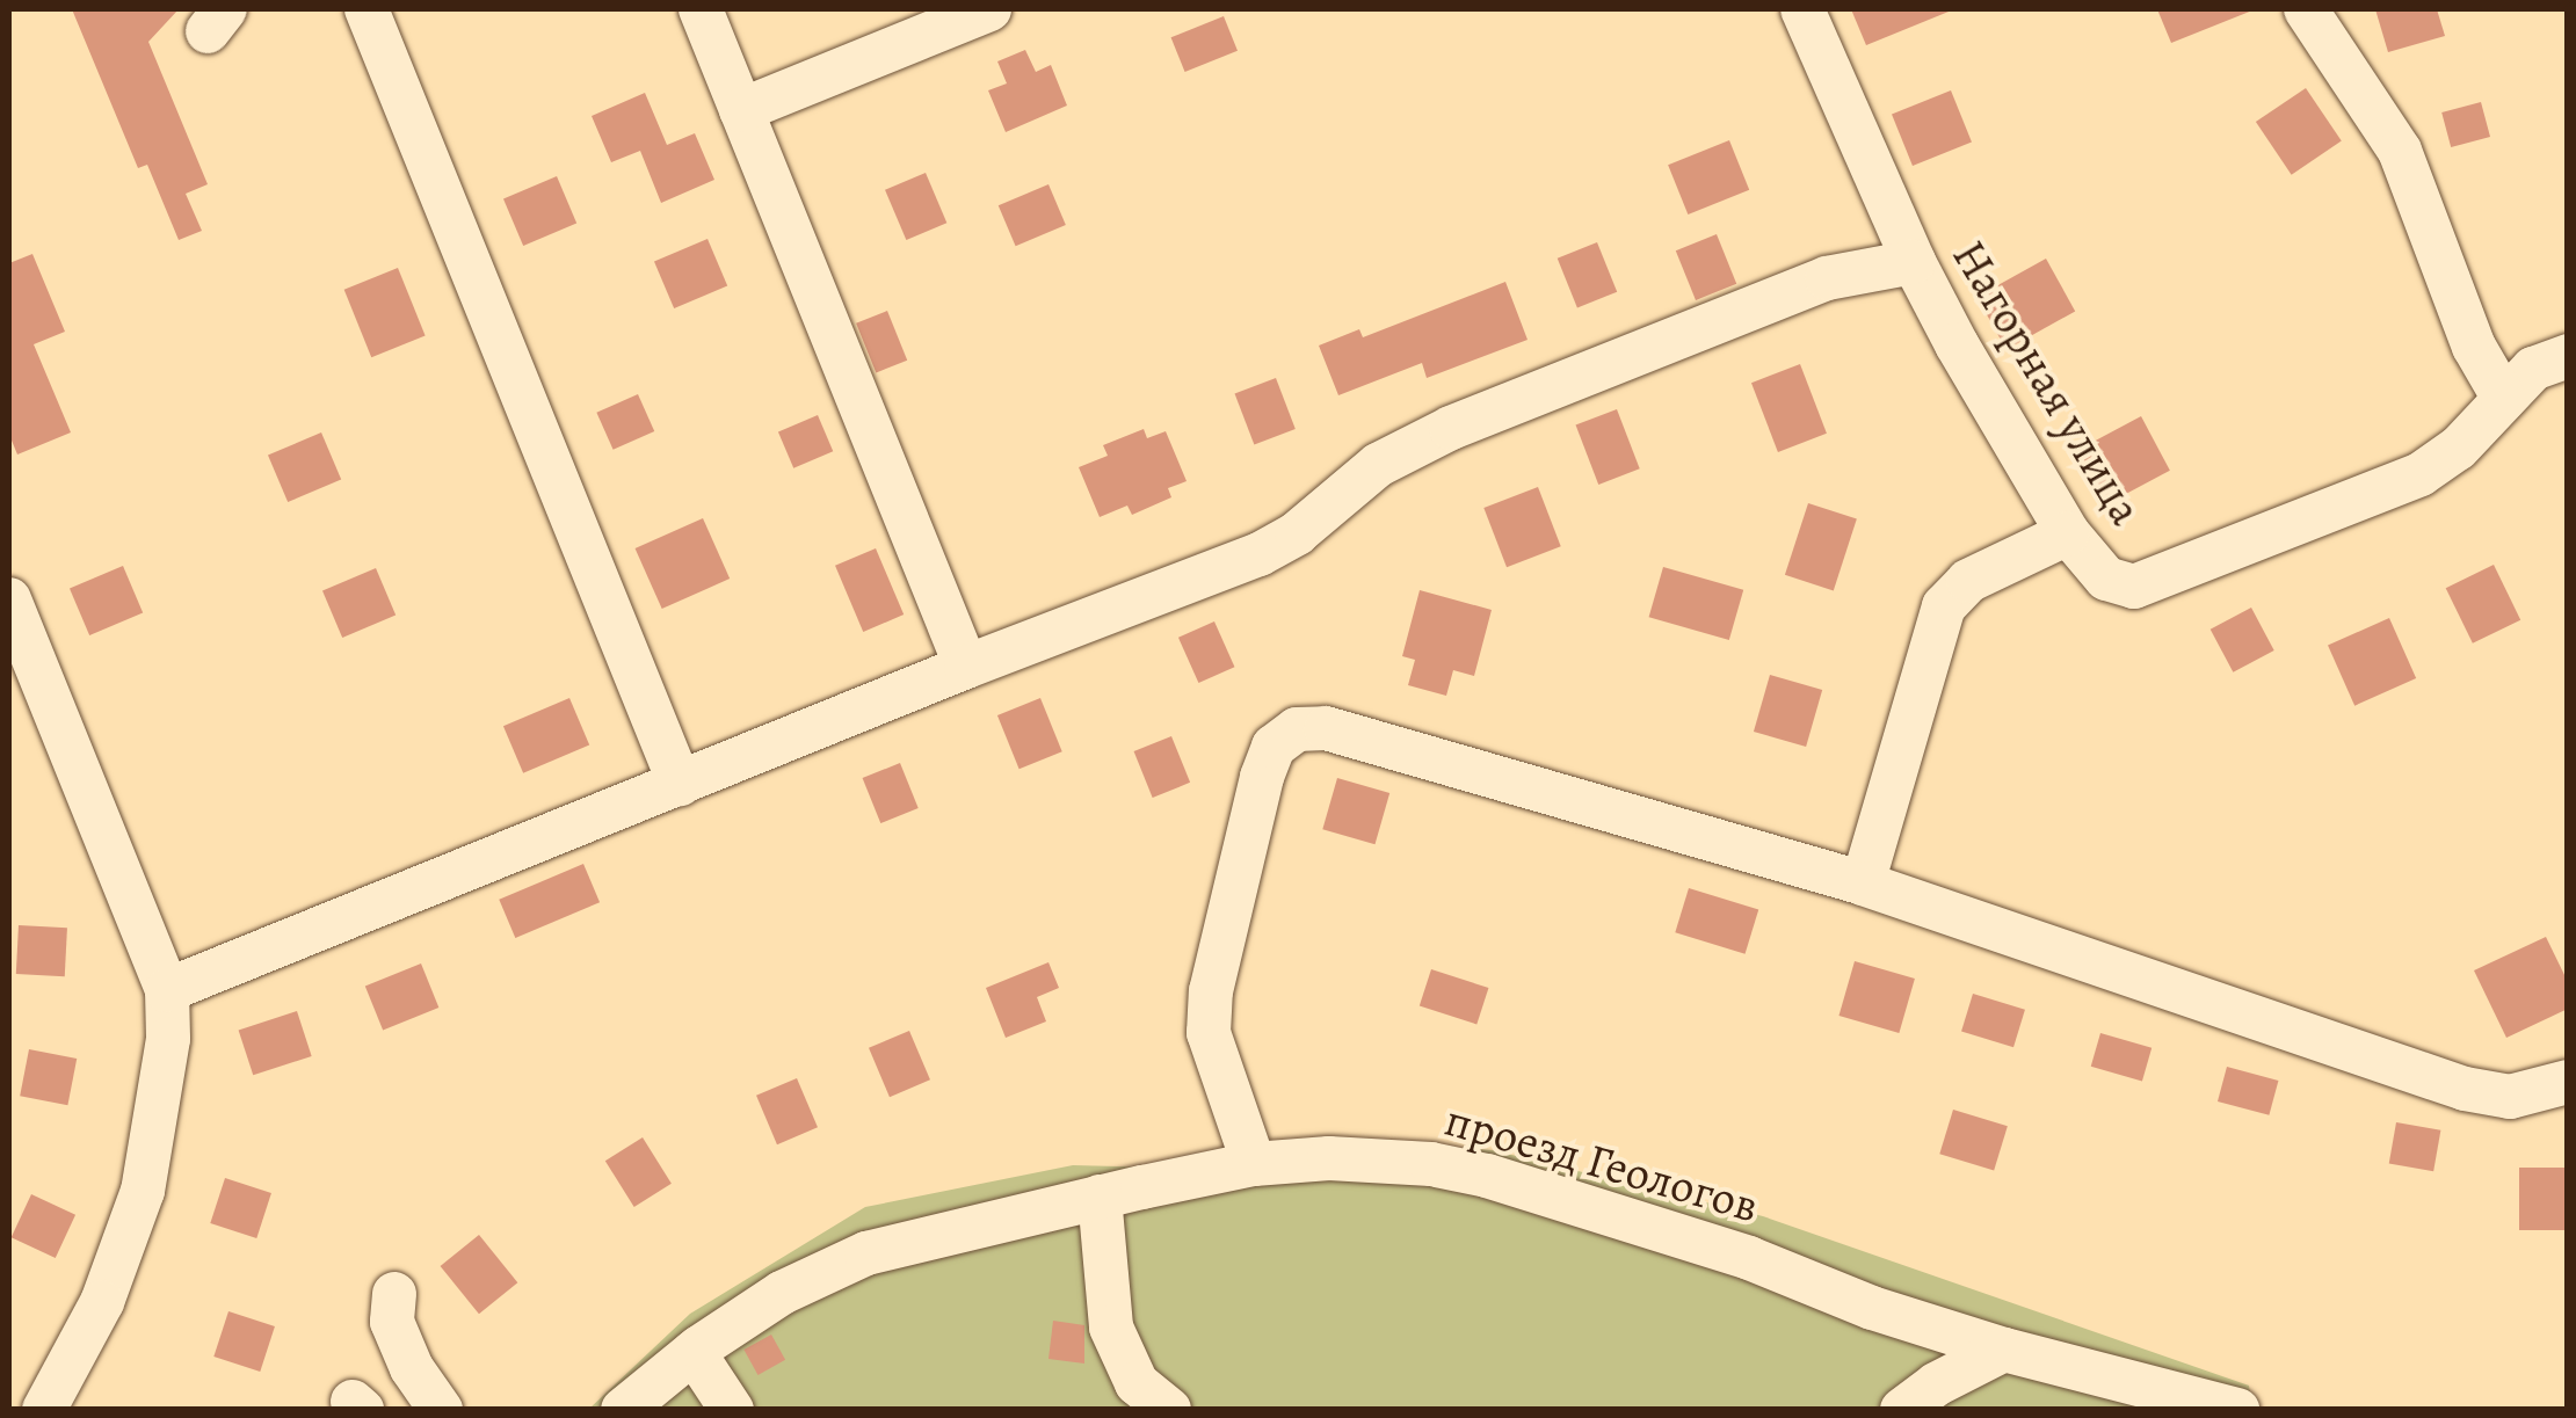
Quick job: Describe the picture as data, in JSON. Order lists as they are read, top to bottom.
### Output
{
  "streets": {
    "street": ["Нагорная улица", "проезд Геологов"]
  }
}
